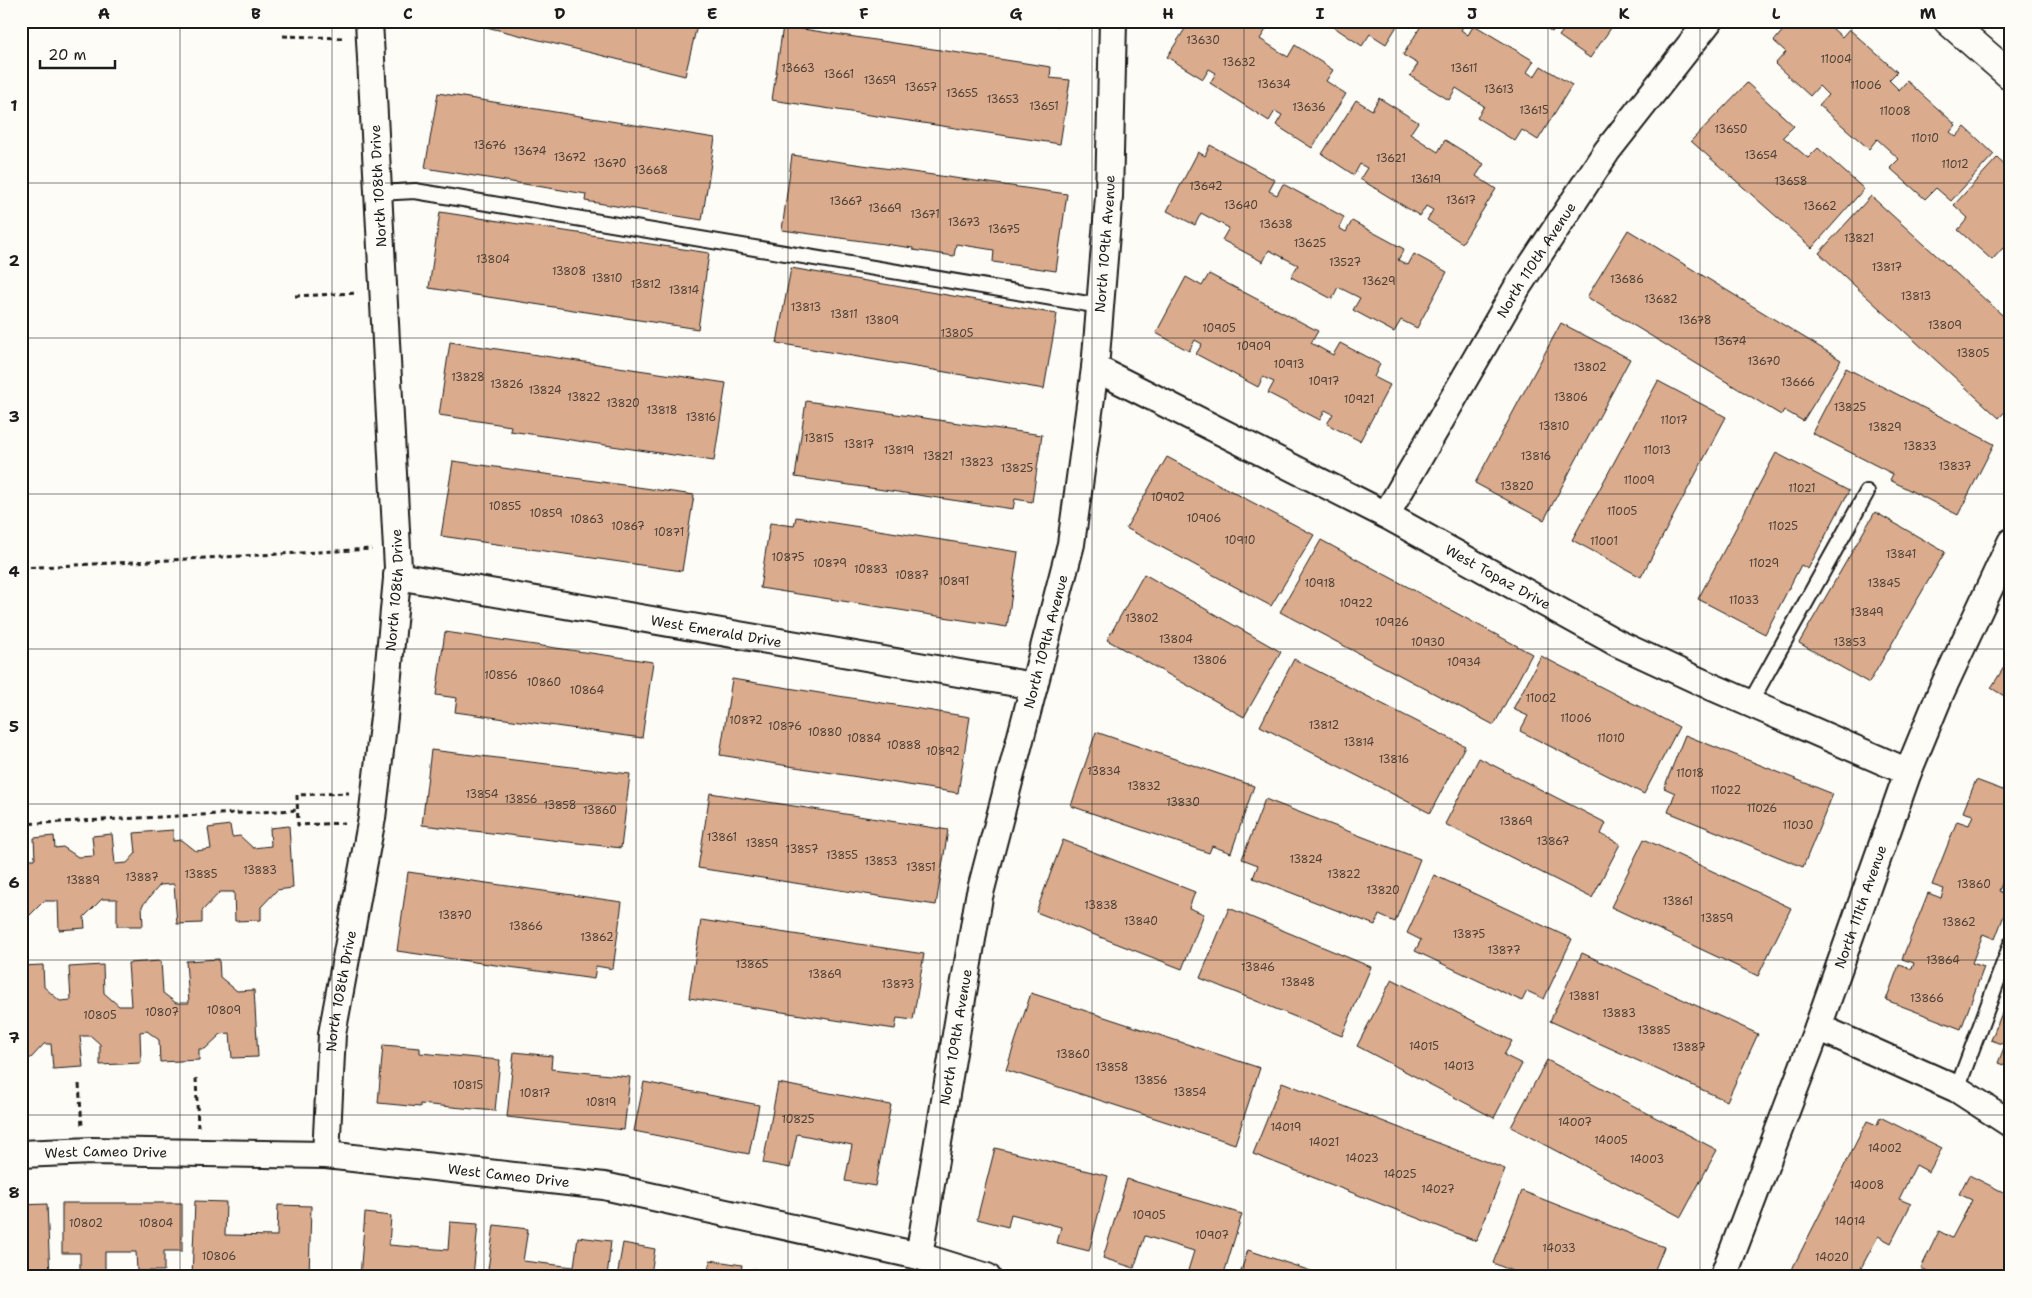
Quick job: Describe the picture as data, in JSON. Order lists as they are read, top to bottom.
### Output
{
  "streets": {
    "street": [
      "North 108th Drive",
      "North 109th Avenue",
      "North 110th Avenue",
      "West Topaz Drive",
      "West Emerald Drive",
      "North 111th Avenue",
      "West Cameo Drive"
    ]
  },
  "crossings": [
    ["North 108th Drive", "West Emerald Drive"],
    ["North 108th Drive", "West Cameo Drive"],
    ["North 109th Avenue", "West Topaz Drive"],
    ["North 109th Avenue", "West Emerald Drive"],
    ["North 109th Avenue", "West Cameo Drive"],
    ["North 110th Avenue", "West Topaz Drive"],
    ["West Topaz Drive", "North 111th Avenue"]
  ],
  "house_numbers": [
    "13630",
    "11004",
    "13632",
    "13663",
    "13611",
    "13661",
    "13659",
    "13634",
    "11006",
    "13657",
    "13613",
    "13655",
    "13653",
    "13651",
    "13636",
    "13615",
    "11008",
    "13650",
    "11010",
    "13676",
    "13674",
    "13654",
    "13672",
    "13621",
    "13670",
    "11012",
    "13668",
    "13619",
    "13658",
    "13642",
    "13617",
    "13667",
    "13640",
    "13662",
    "13669",
    "13671",
    "13673",
    "13638",
    "13675",
    "13821",
    "13625",
    "13804",
    "13527",
    "13817",
    "13808",
    "13810",
    "13686",
    "13629",
    "13812",
    "13814",
    "13813",
    "13682",
    "13813",
    "13811",
    "13809",
    "13678",
    "13809",
    "10905",
    "13805",
    "13674",
    "10909",
    "13805",
    "13670",
    "10913",
    "13802",
    "13828",
    "10917",
    "13666",
    "13826",
    "13824",
    "13822",
    "13806",
    "10921",
    "13820",
    "13825",
    "13818",
    "13816",
    "11017",
    "13810",
    "13829",
    "13815",
    "13817",
    "13833",
    "13819",
    "11013",
    "13821",
    "13816",
    "13823",
    "13837",
    "13825",
    "11009",
    "13820",
    "11021",
    "10902",
    "10855",
    "11005",
    "10859",
    "10906",
    "10863",
    "10867",
    "11025",
    "10871",
    "10910",
    "11001",
    "13841",
    "10875",
    "10879",
    "11029",
    "10883",
    "10887",
    "10891",
    "10918",
    "13845",
    "11033",
    "10922",
    "13849",
    "13802",
    "10926",
    "13804",
    "10930",
    "13853",
    "13806",
    "10934",
    "10856",
    "10860",
    "10864",
    "11002",
    "11006",
    "10872",
    "13812",
    "10876",
    "10880",
    "10884",
    "11010",
    "13814",
    "10888",
    "10892",
    "13816",
    "13834",
    "11018",
    "13832",
    "11022",
    "13854",
    "13856",
    "13830",
    "13858",
    "11026",
    "13860",
    "13869",
    "11030",
    "13861",
    "13867",
    "13859",
    "13857",
    "13855",
    "13824",
    "13853",
    "13851",
    "13883",
    "13885",
    "13822",
    "13887",
    "13889",
    "13860",
    "13820",
    "13861",
    "13838",
    "13870",
    "13859",
    "13840",
    "13862",
    "13866",
    "13875",
    "13862",
    "13877",
    "13864",
    "13865",
    "13846",
    "13869",
    "13848",
    "13873",
    "13881",
    "13866",
    "10809",
    "10807",
    "13883",
    "10805",
    "13885",
    "14015",
    "13887",
    "13860",
    "14013",
    "13858",
    "13856",
    "10815",
    "13854",
    "10817",
    "10819",
    "10825",
    "14007",
    "14019",
    "14005",
    "14021",
    "14002",
    "14023",
    "14003",
    "14025",
    "14008",
    "14027",
    "10905",
    "14014",
    "10802",
    "10804",
    "10907",
    "14033",
    "10806",
    "14020"
  ],
  "scale_bar": "20 m",
  "grid": {
    "columns": [
      "A",
      "B",
      "C",
      "D",
      "E",
      "F",
      "G",
      "H",
      "I",
      "J",
      "K",
      "L",
      "M"
    ],
    "rows": [
      "1",
      "2",
      "3",
      "4",
      "5",
      "6",
      "7",
      "8"
    ]
  }
}
